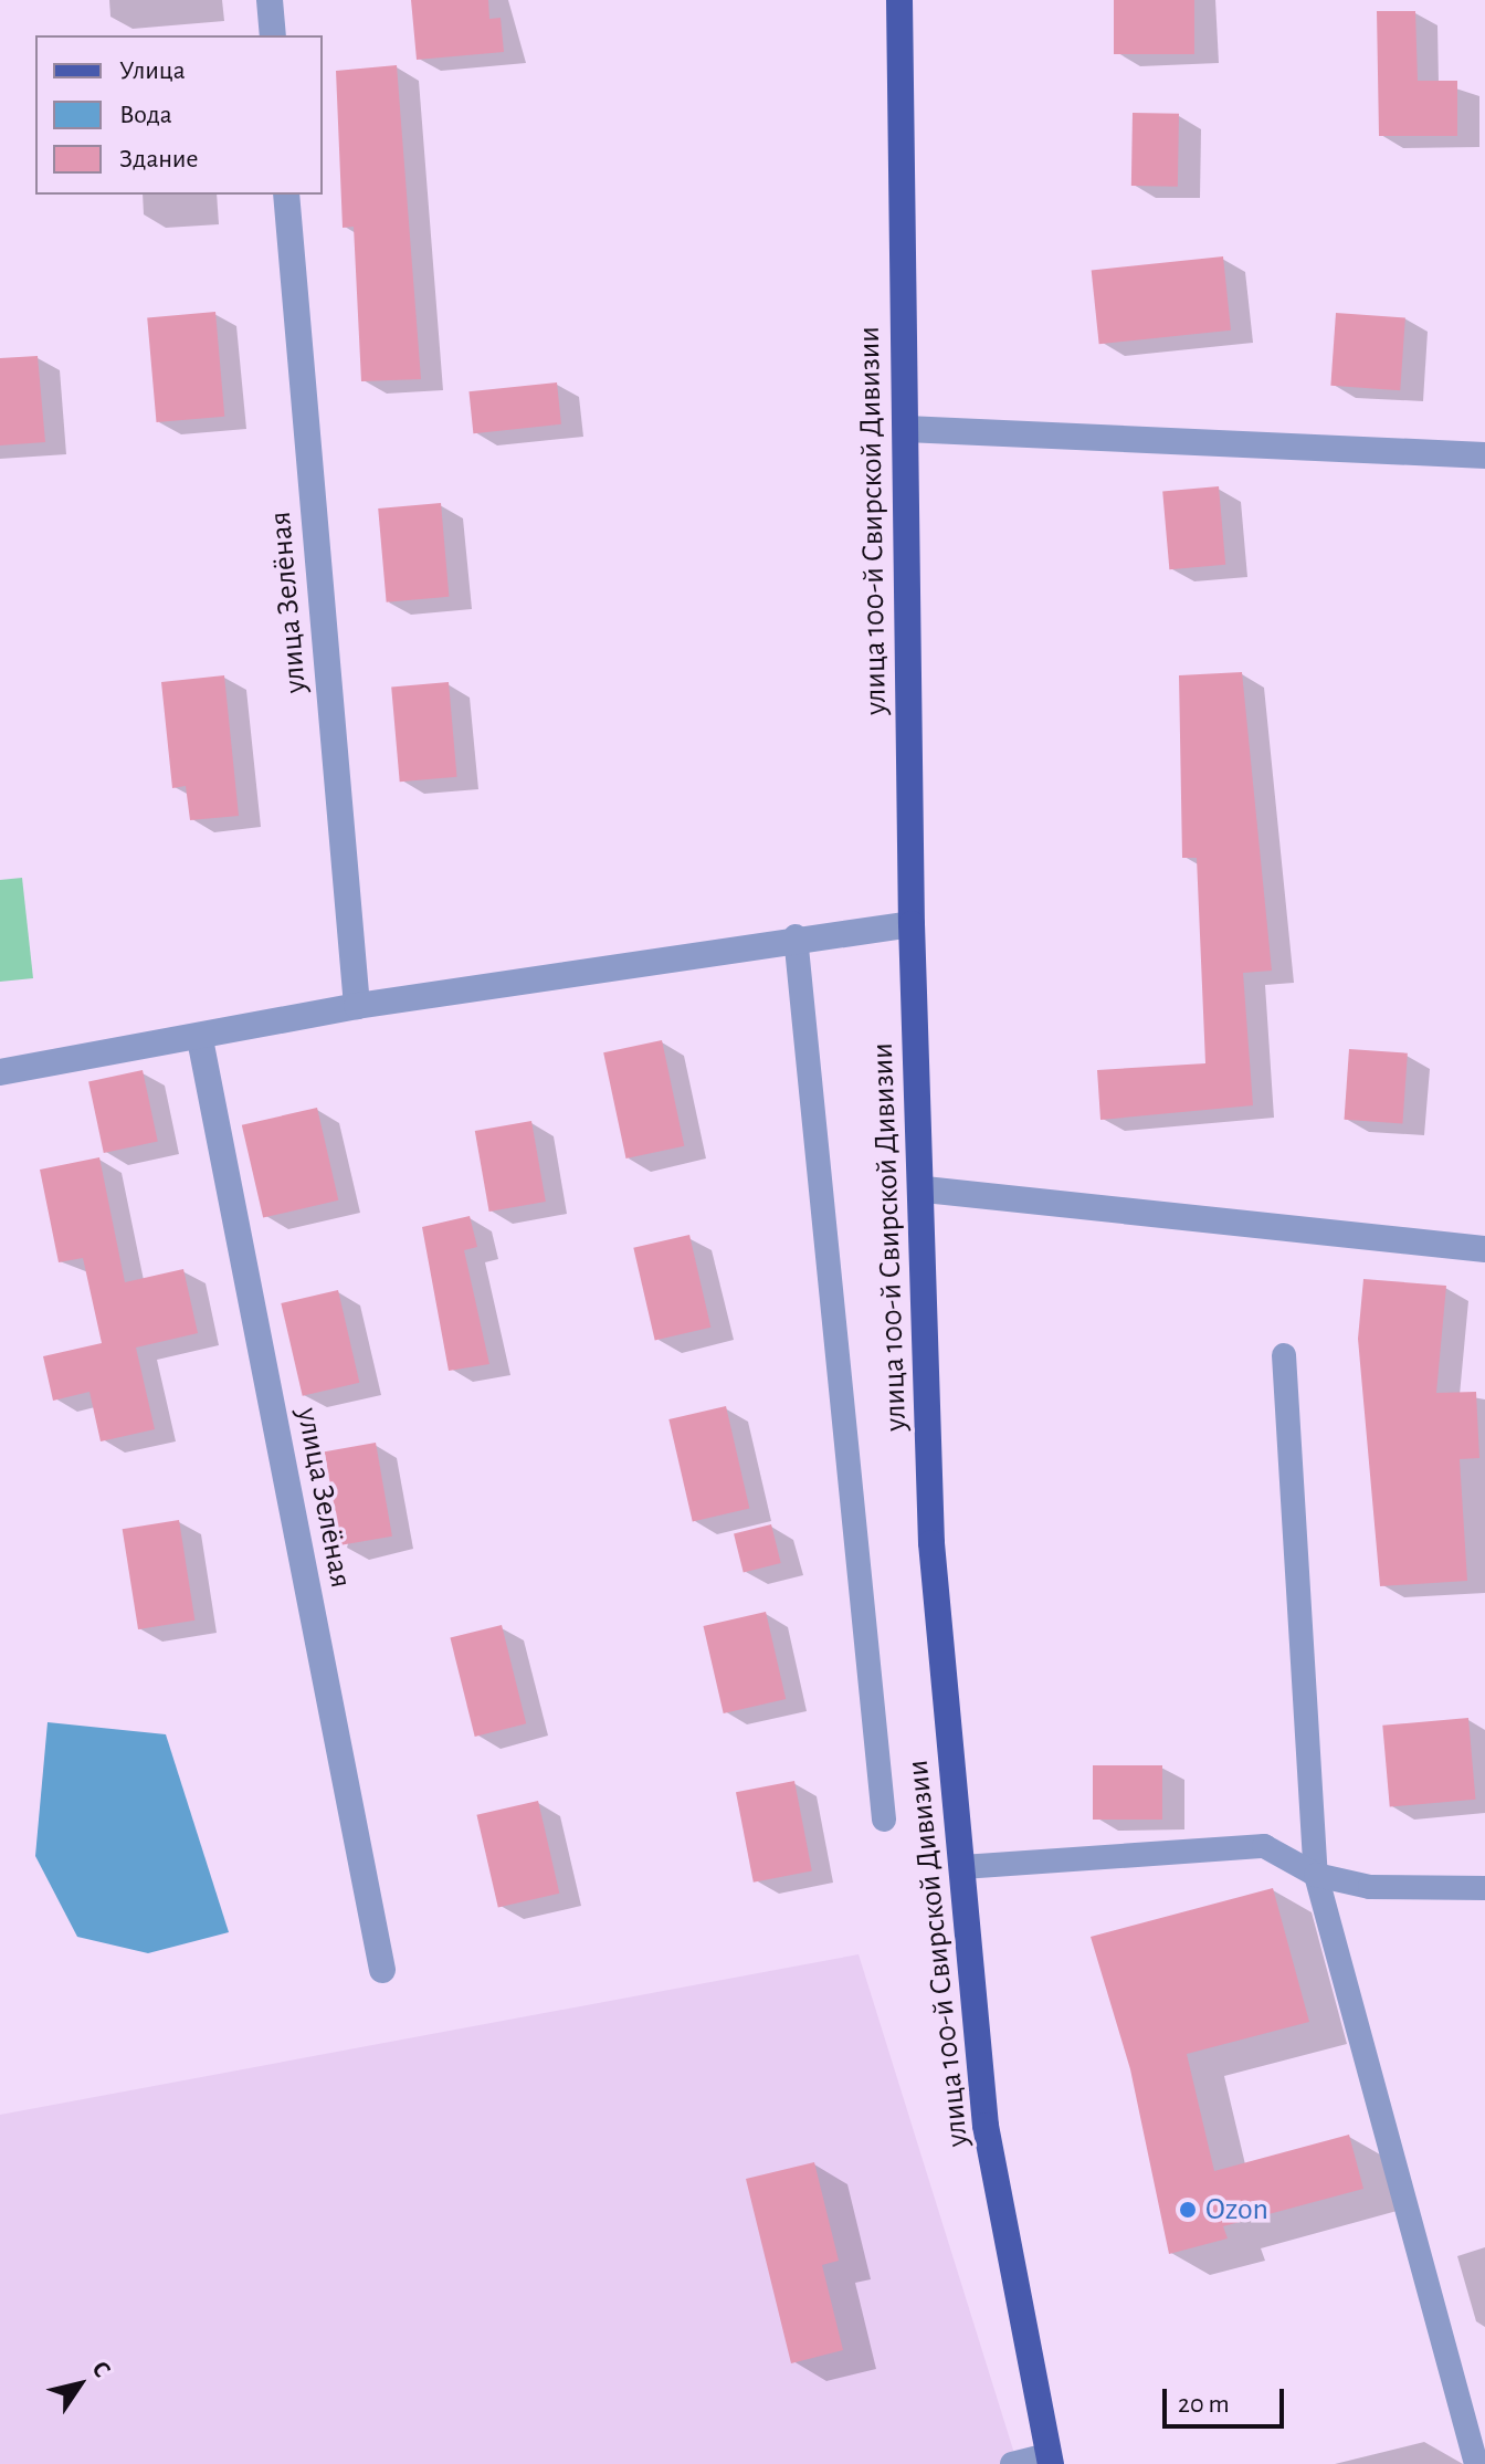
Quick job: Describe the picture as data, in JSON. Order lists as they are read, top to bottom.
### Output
{
  "streets": {
    "main road": ["улица 100-й Свирской Дивизии"],
    "street": ["улица Зелёная"]
  },
  "places": ["Ozon"],
  "legend": ["Улица", "Вода", "Здание"],
  "scale_bar": "20 m",
  "north": "top right"
}
